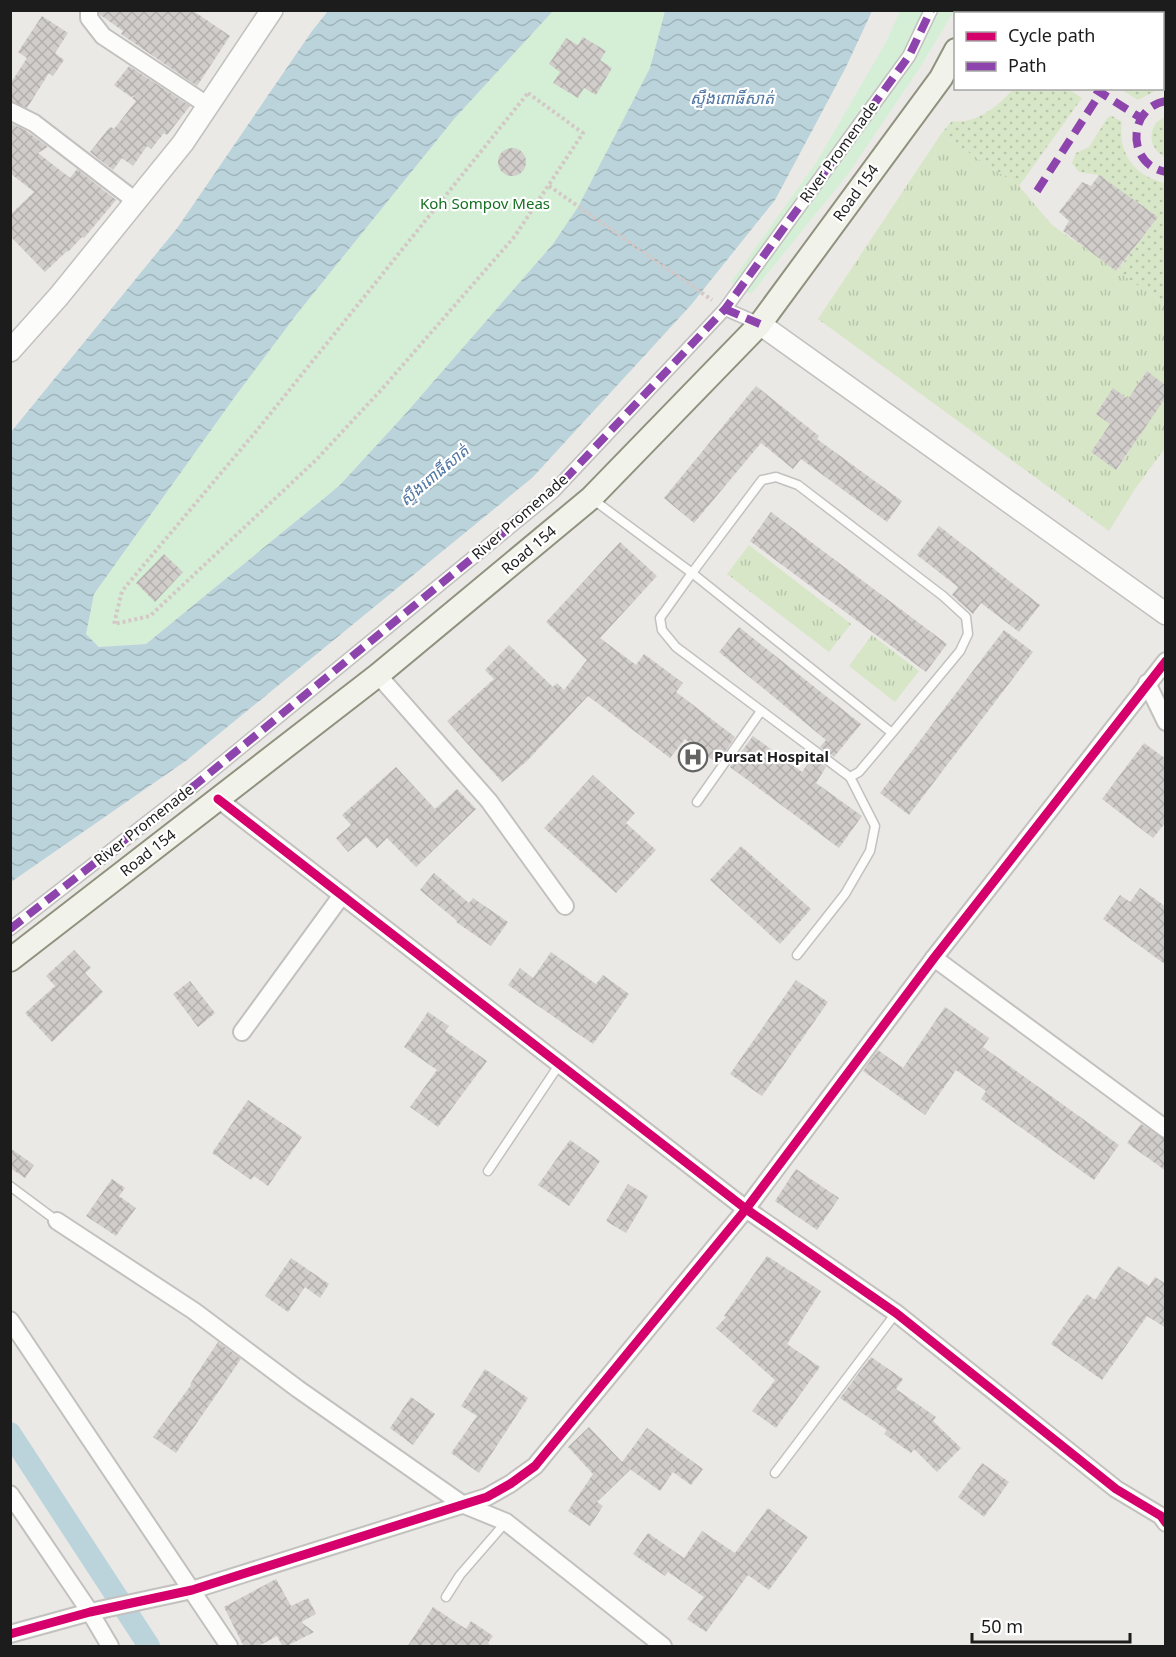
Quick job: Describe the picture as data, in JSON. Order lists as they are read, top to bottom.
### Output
{
  "streets": {
    "main road": ["Road 154"],
    "street": ["River Promenade"]
  },
  "water": ["ស្ទឹងពោធិ៍សាត់"],
  "parks": ["Koh Sompov Meas"],
  "places": {
    "hospital": ["Pursat Hospital"]
  },
  "legend": ["Cycle path", "Path"],
  "scale_bar": "50 m"
}
